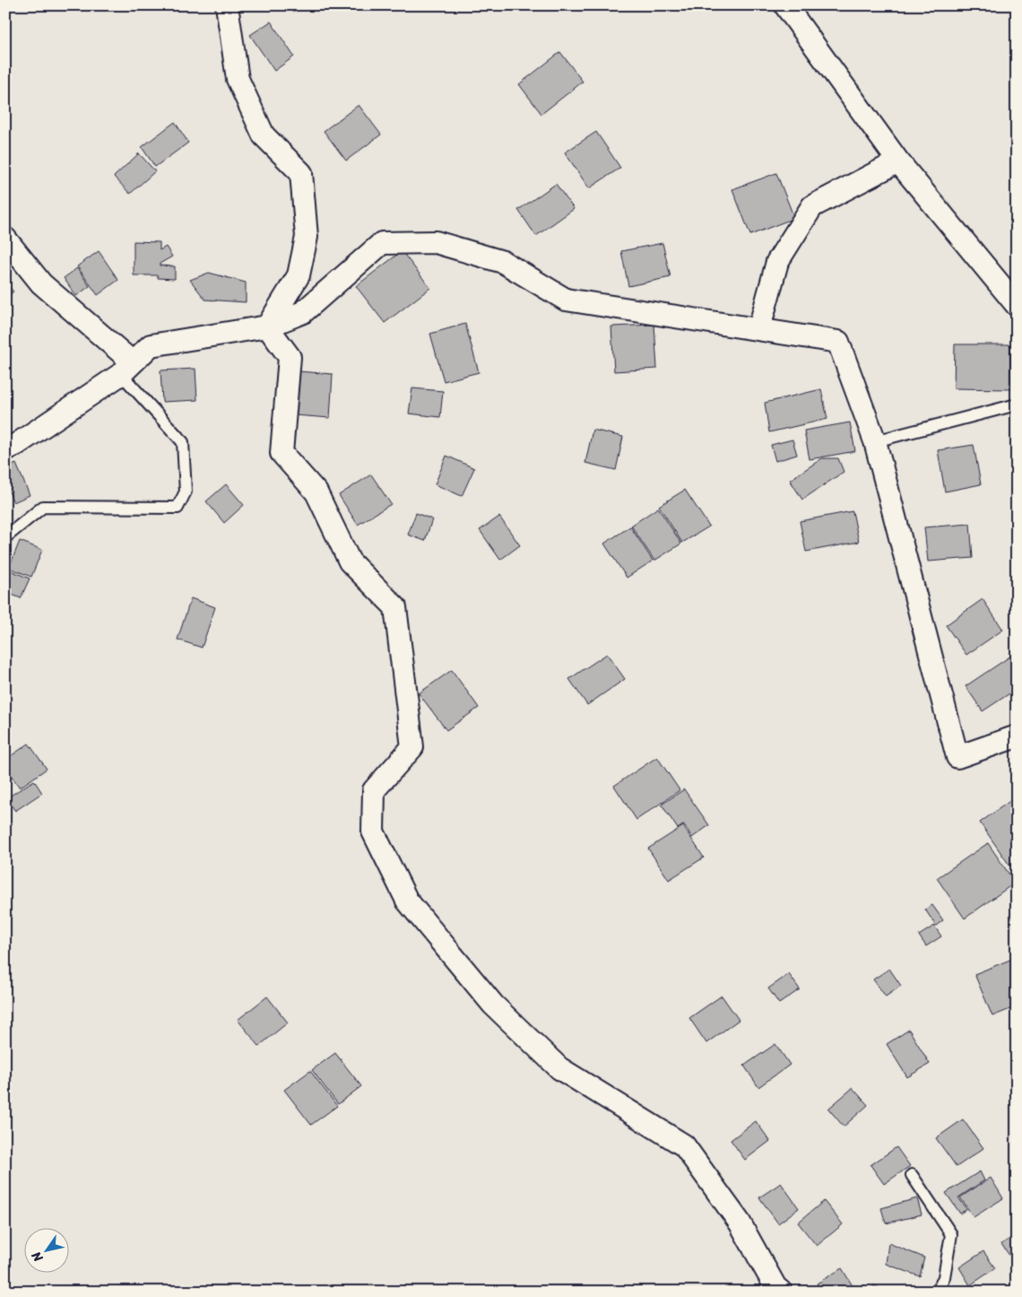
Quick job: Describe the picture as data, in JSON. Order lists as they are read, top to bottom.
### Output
{
  "north": "bottom left"
}
